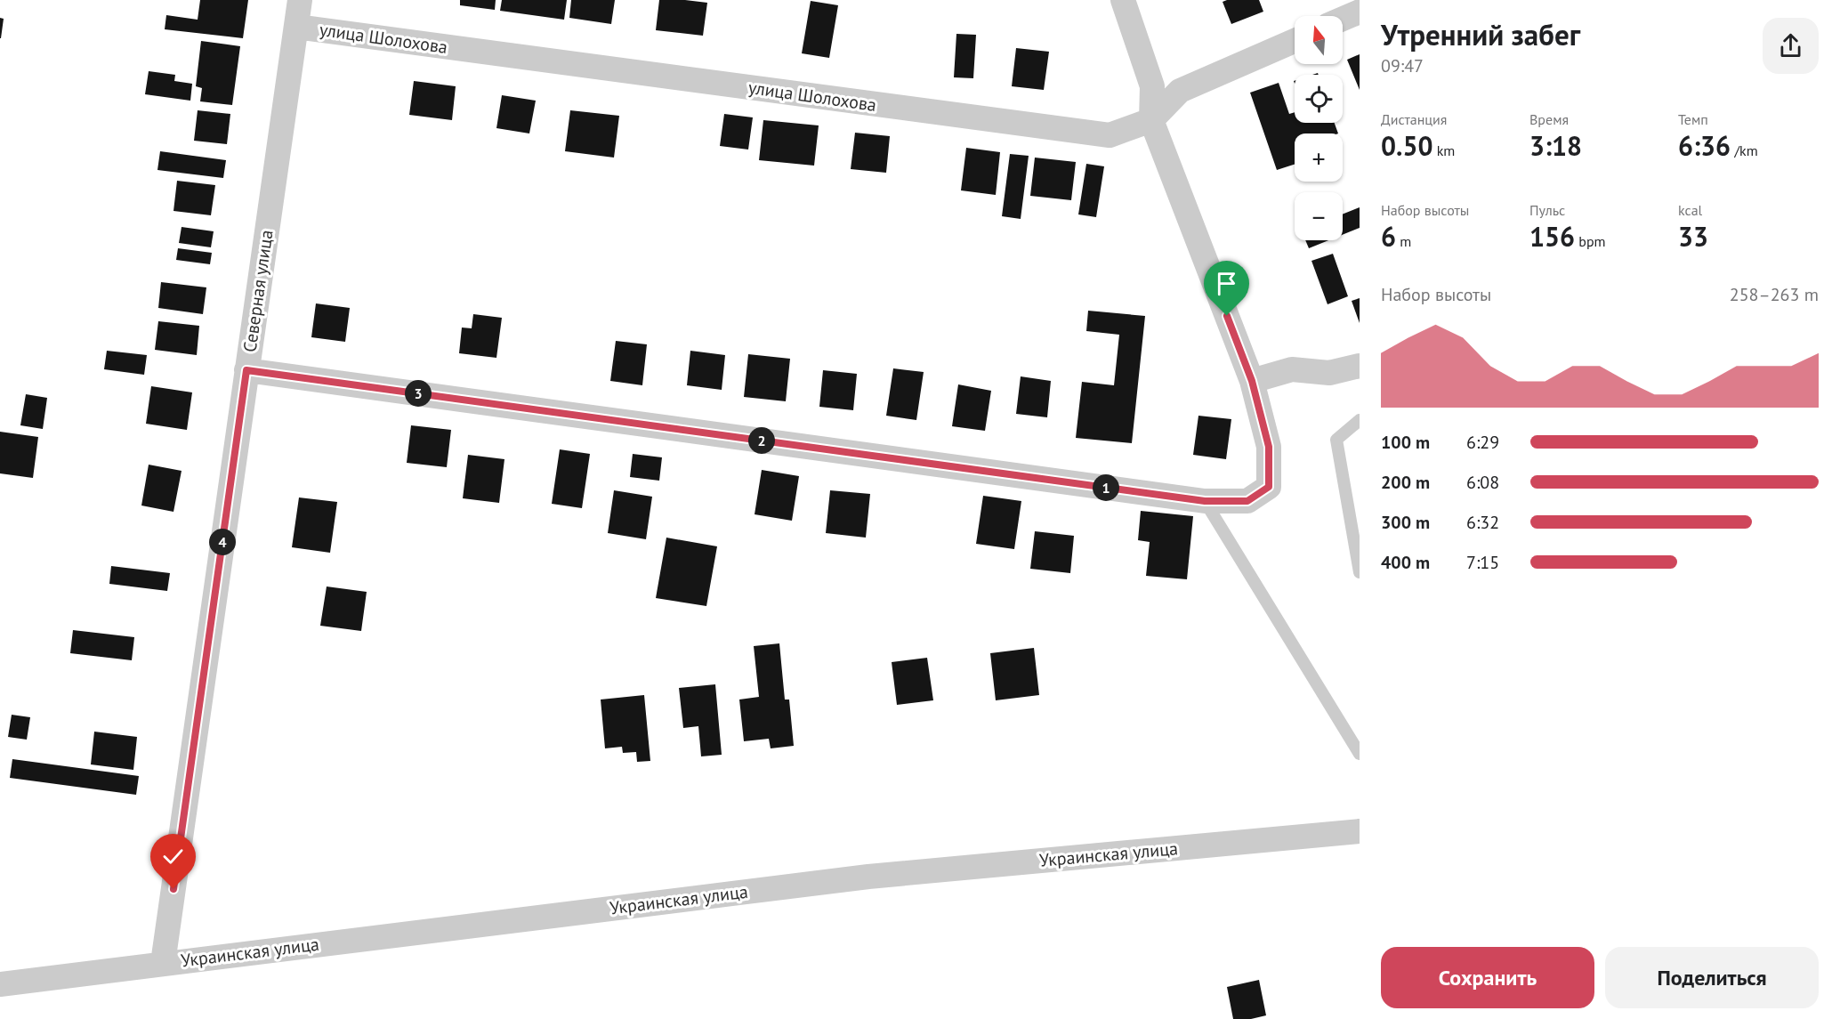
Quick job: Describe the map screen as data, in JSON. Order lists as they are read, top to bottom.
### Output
{
  "streets": {
    "street": ["улица Шолохова", "Северная улица", "Украинская улица"]
  },
  "crossings": [
    ["улица Шолохова", "Северная улица"],
    ["Северная улица", "Украинская улица"]
  ],
  "north": "top",
  "page": {
    "heading": ["Утренний забег", "09:47"],
    "map_buttons": ["+", "−"],
    "stats": [
      ["Дистанция", "0.50 km"],
      ["Время", "3:18"],
      ["Темп", "6:36 /km"],
      ["Набор высоты", "6 m"],
      ["Пульс", "156 bpm"],
      ["kcal", "33"]
    ],
    "chart": ["Набор высоты", "258–263 m"],
    "pins": [
      "3",
      "2",
      "1",
      "4"
    ],
    "list": [
      {
        "name": "100 m",
        "note": "6:29"
      },
      {
        "name": "200 m",
        "note": "6:08"
      },
      {
        "name": "300 m",
        "note": "6:32"
      },
      {
        "name": "400 m",
        "note": "7:15"
      }
    ],
    "buttons": ["Сохранить", "Поделиться"]
  }
}
